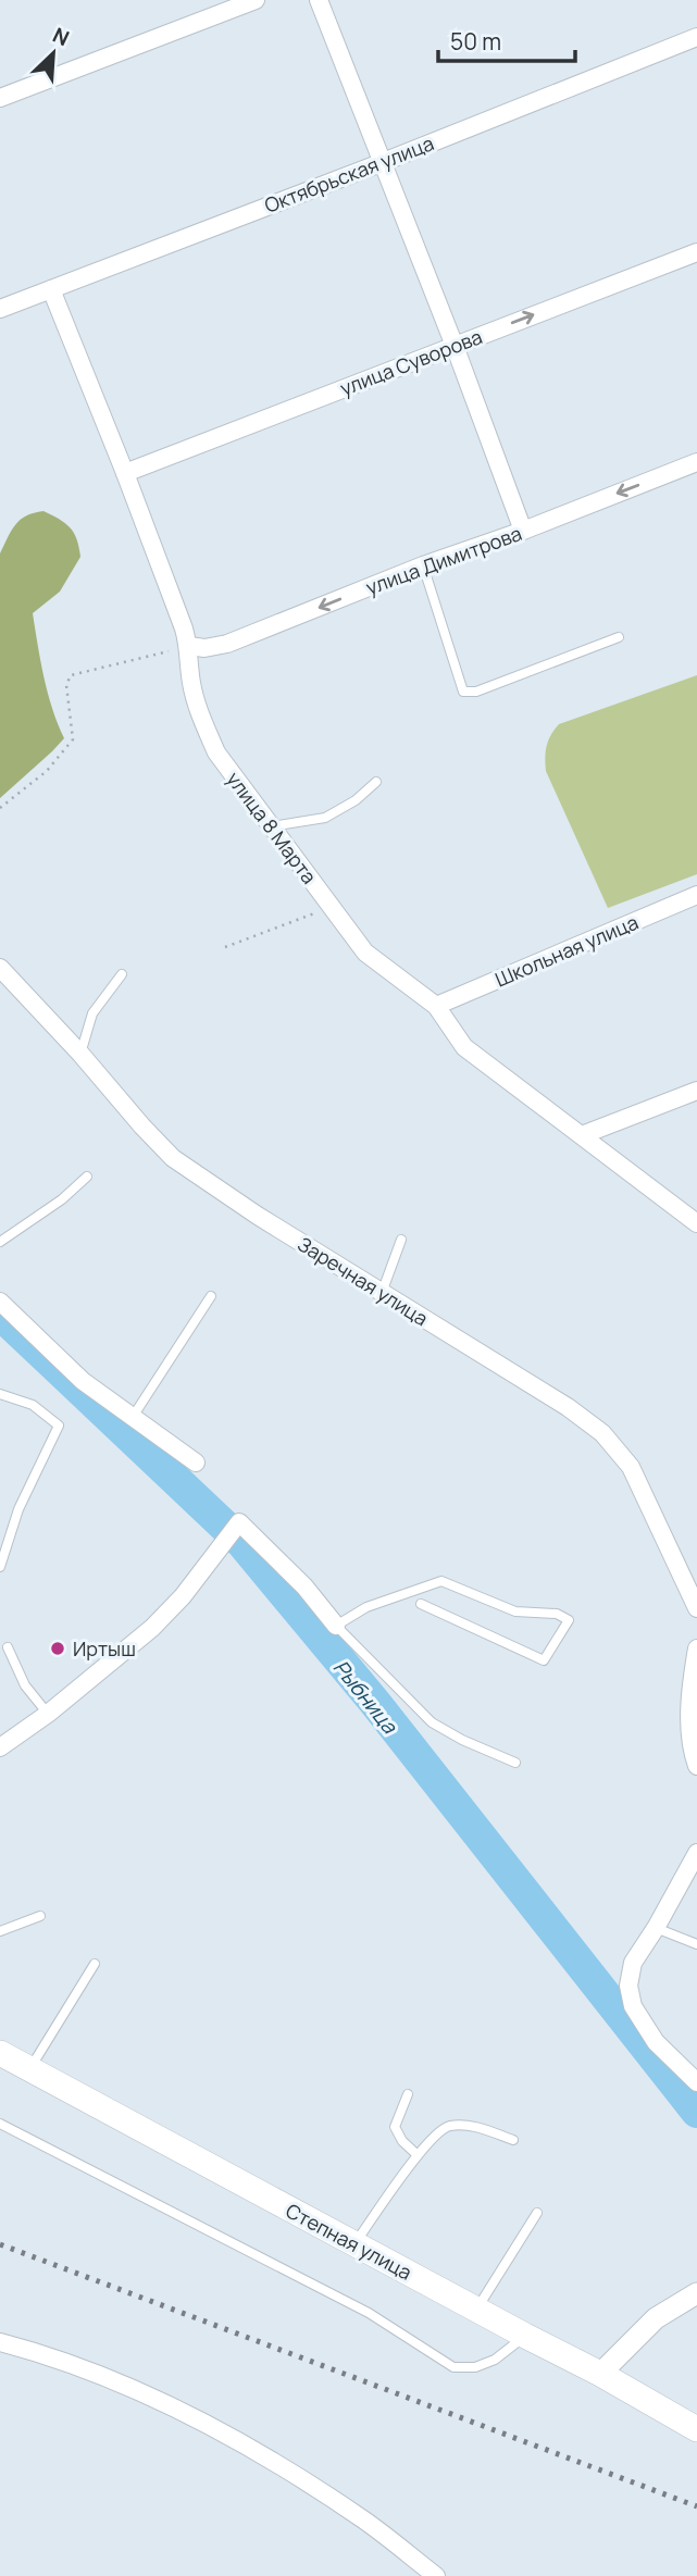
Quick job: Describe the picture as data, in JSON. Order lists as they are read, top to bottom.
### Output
{
  "streets": {
    "main road": ["Степная улица"],
    "street": [
      "Октябрьская улица",
      "улица Суворова",
      "улица Димитрова",
      "улица 8 Марта",
      "Школьная улица",
      "Заречная улица"
    ]
  },
  "crossings": [
    ["Октябрьская улица", "улица 8 Марта"],
    ["улица Суворова", "улица 8 Марта"],
    ["улица Димитрова", "улица 8 Марта"],
    ["улица 8 Марта", "Школьная улица"]
  ],
  "one_way": ["улица Суворова", "улица Димитрова"],
  "water": ["Рыбница"],
  "places": ["Иртыш"],
  "scale_bar": "50 m",
  "north": "top right"
}
